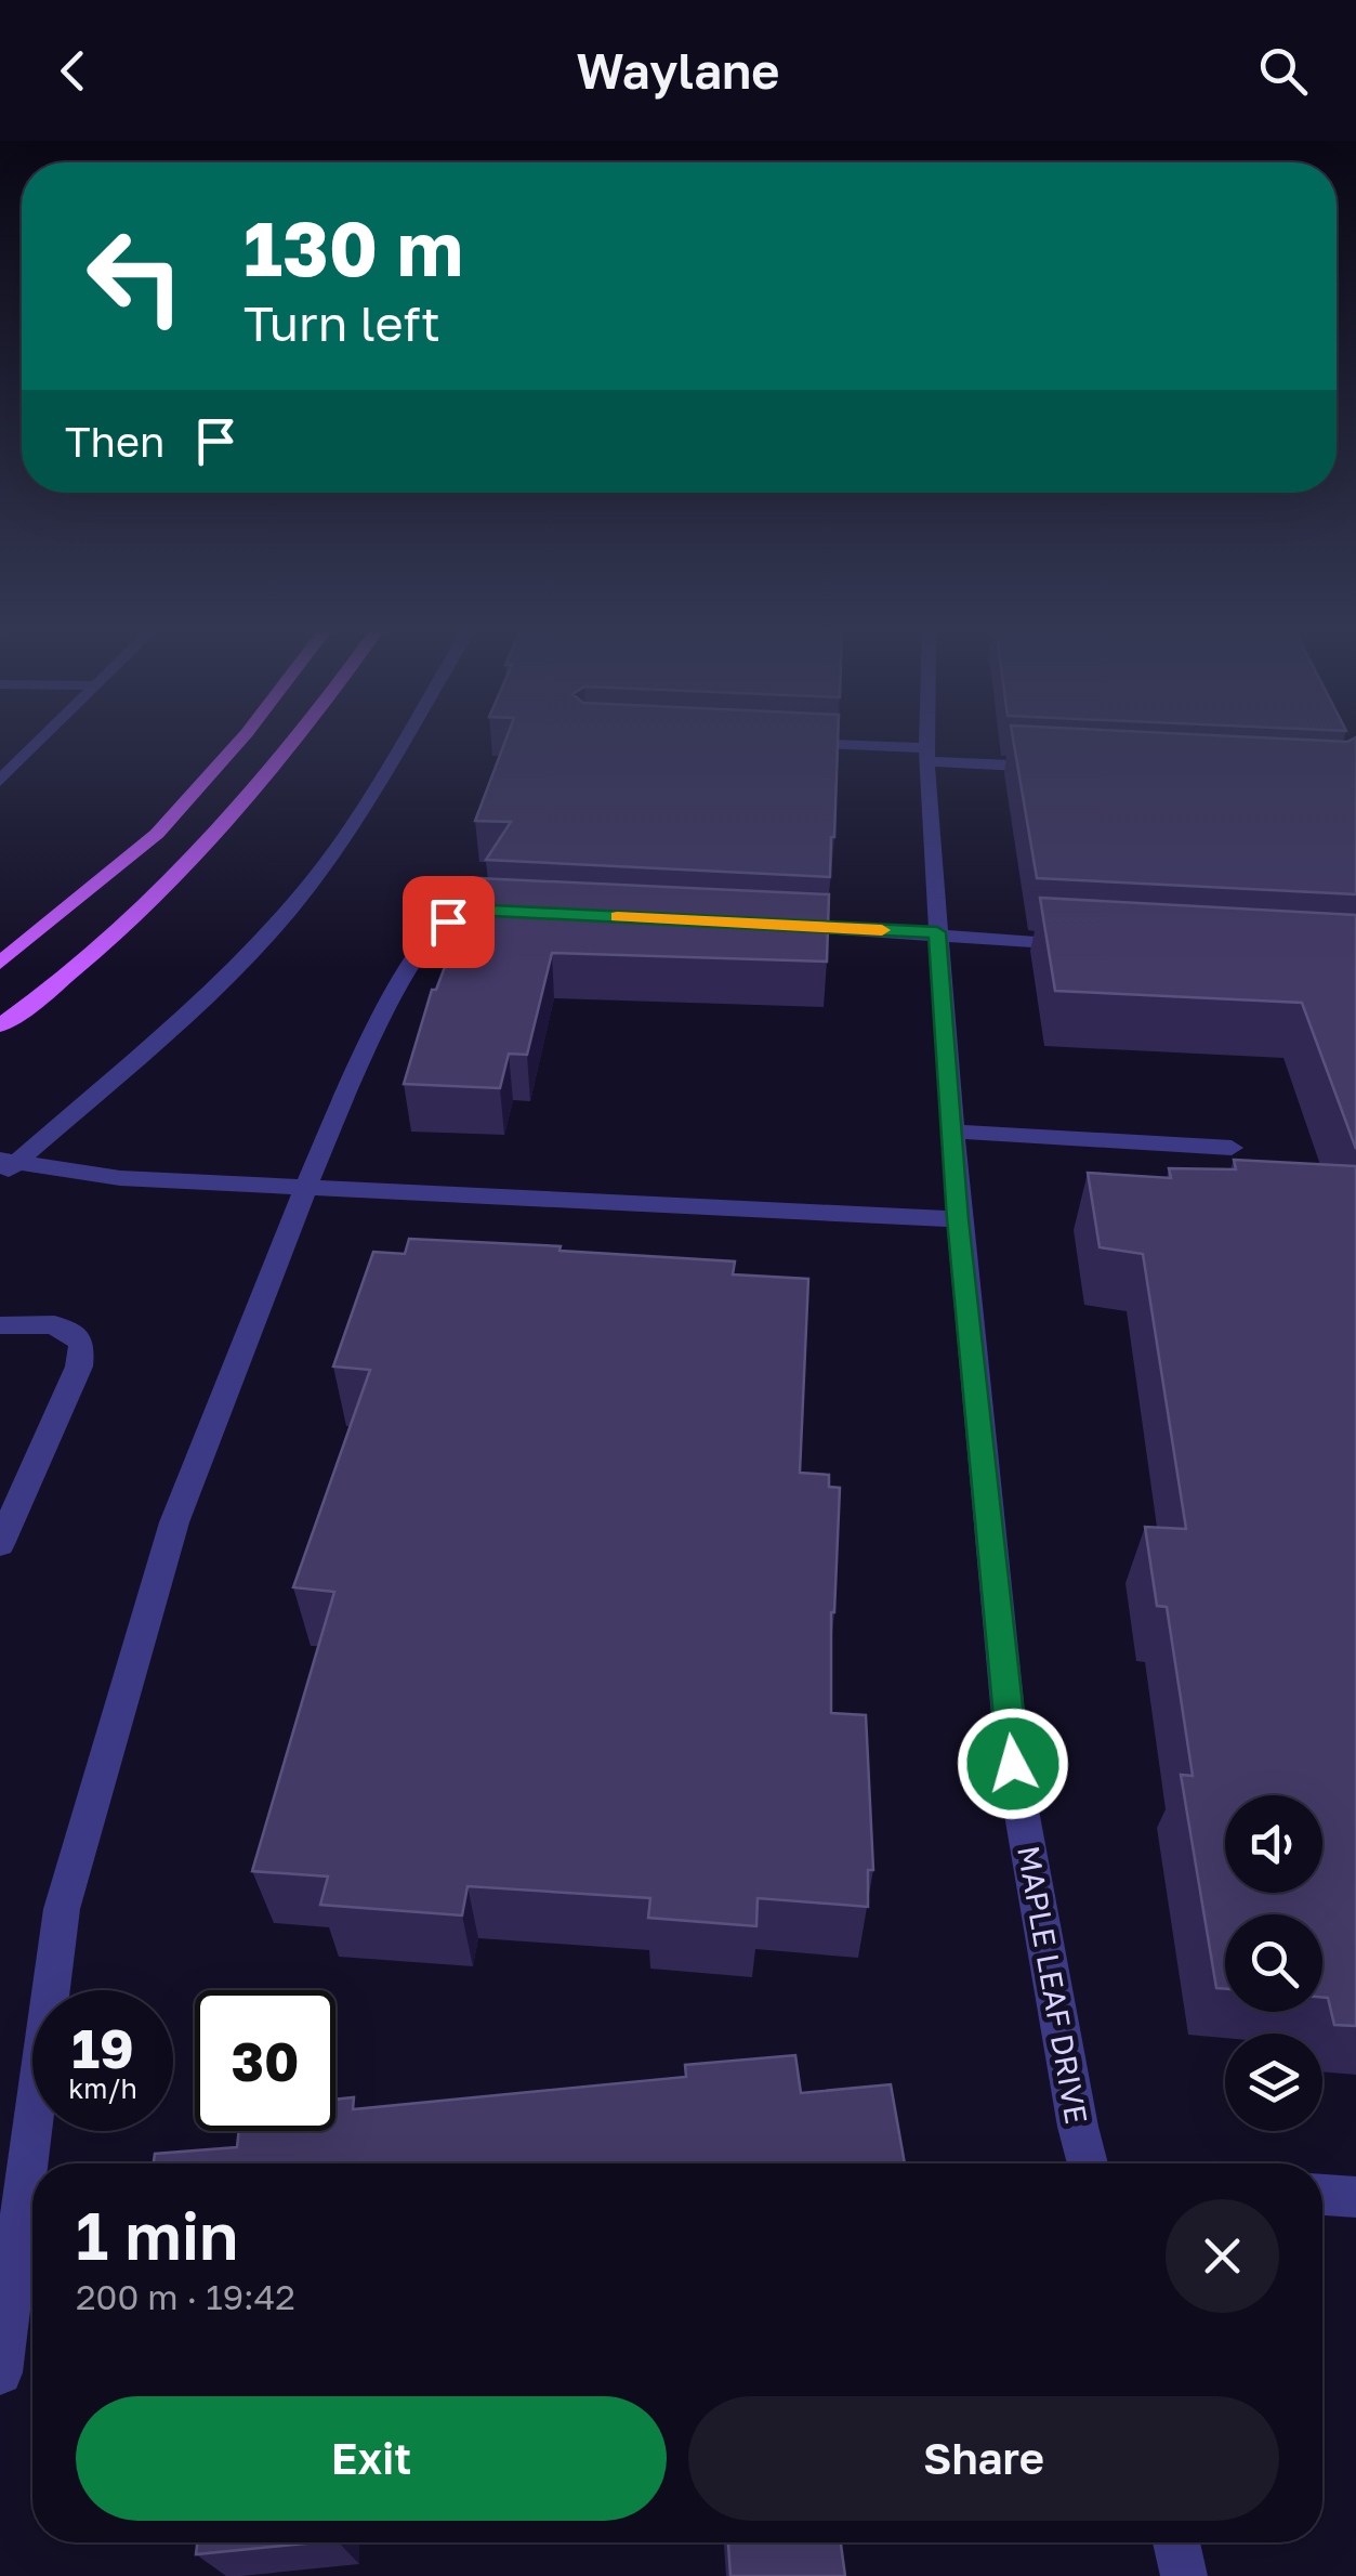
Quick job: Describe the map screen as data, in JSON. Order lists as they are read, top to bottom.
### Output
{
  "streets": {
    "street": ["MAPLE LEAF DRIVE"]
  },
  "page": {
    "header": "Waylane",
    "turn": ["130 m", "Turn left"],
    "then": "Then",
    "speed": "19 km/h",
    "limit": "30",
    "heading": ["1 min", "200 m · 19:42"],
    "buttons": ["Exit", "Share"]
  }
}
